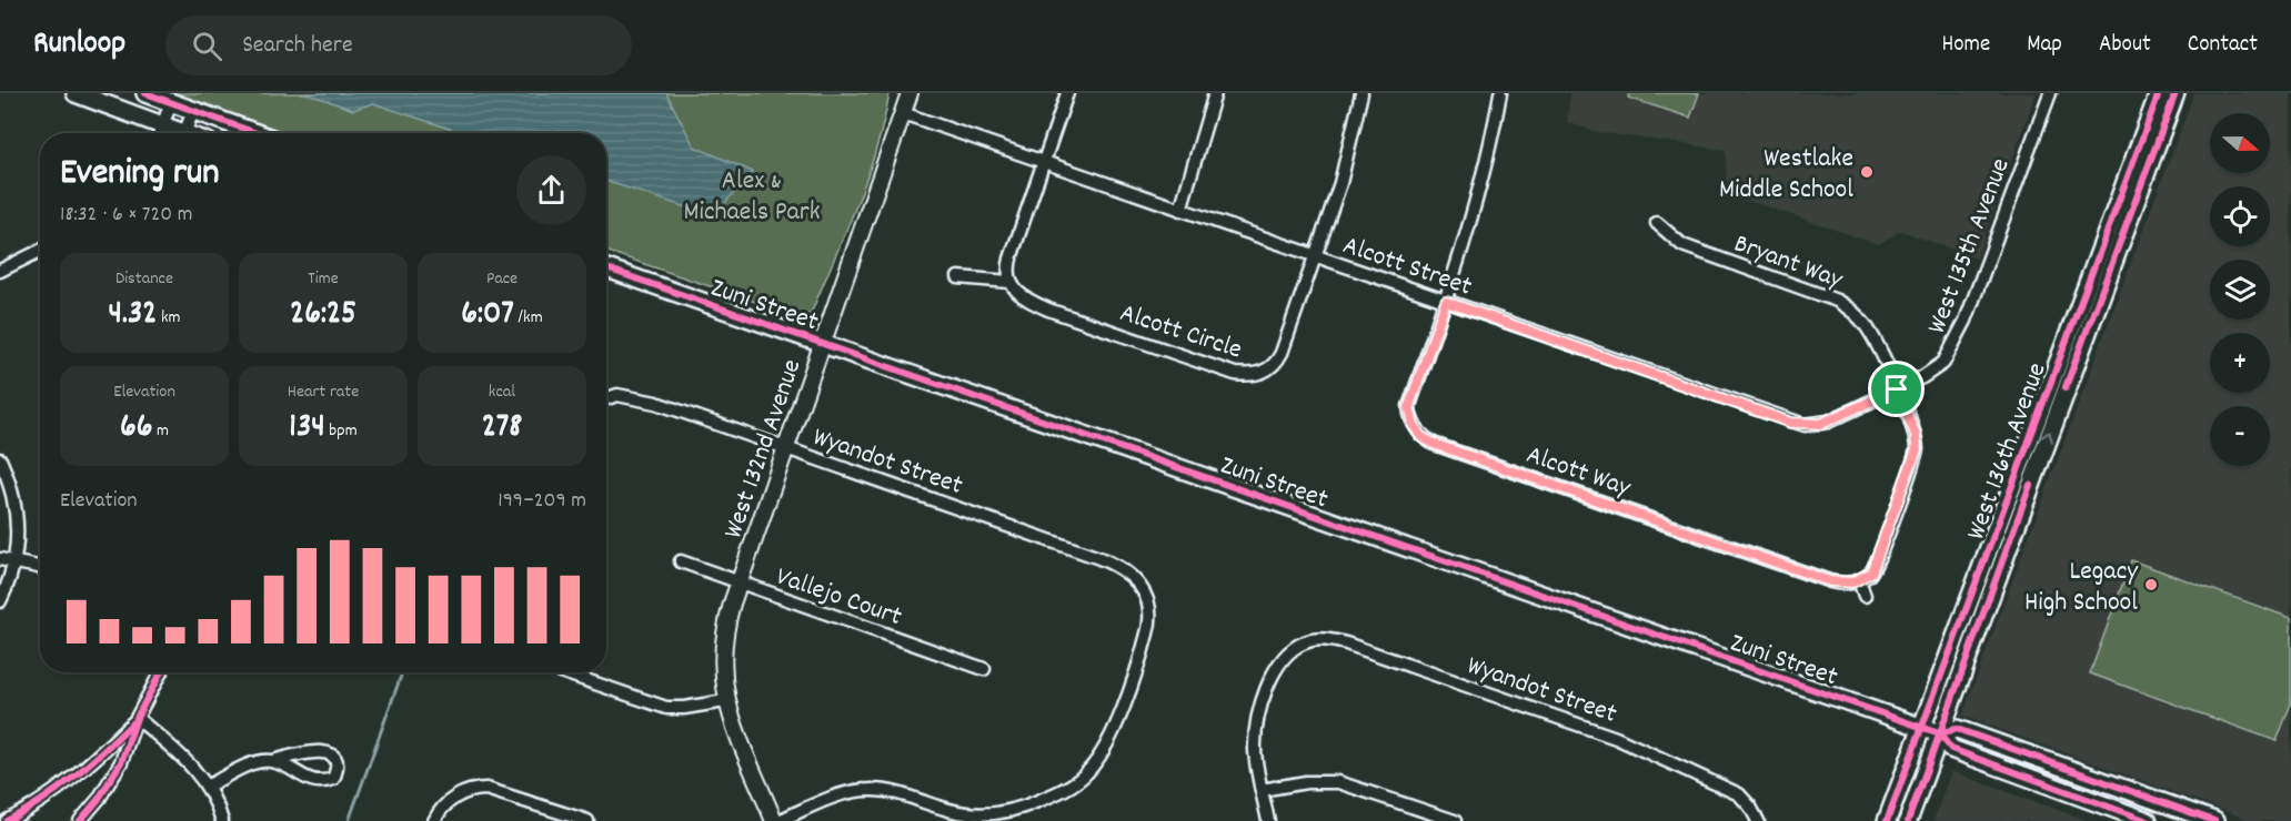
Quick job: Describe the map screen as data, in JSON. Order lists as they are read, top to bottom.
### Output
{
  "streets": {
    "main road": ["Zuni Street", "West 136th Avenue"],
    "street": [
      "West 135th Avenue",
      "Bryant Way",
      "Alcott Street",
      "Alcott Circle",
      "West 132nd Avenue",
      "Wyandot Street",
      "Alcott Way",
      "Vallejo Court"
    ]
  },
  "crossings": [
    ["West 135th Avenue", "Bryant Way"],
    ["West 135th Avenue", "Alcott Street"],
    ["Bryant Way", "Alcott Street"],
    ["Bryant Way", "Alcott Way"],
    ["Alcott Street", "Alcott Circle"],
    ["Alcott Street", "West 132nd Avenue"],
    ["Alcott Street", "Alcott Way"],
    ["Zuni Street", "West 132nd Avenue"],
    ["Zuni Street", "West 136th Avenue"],
    ["West 132nd Avenue", "Wyandot Street"],
    ["West 132nd Avenue", "Vallejo Court"]
  ],
  "parks": ["Alex & Michaels Park"],
  "places": ["Westlake Middle School", "Legacy High School"],
  "north": "right",
  "page": {
    "header": "Runloop",
    "search": "Search here",
    "nav": [
      "Home",
      "Map",
      "About",
      "Contact"
    ],
    "map_buttons": ["+", "−"],
    "heading": ["Evening run", "18:32 · 6 × 720 m"],
    "stats": [
      ["Distance", "4.32 km"],
      ["Time", "26:25"],
      ["Pace", "6:07 /km"],
      ["Elevation", "66 m"],
      ["Heart rate", "134 bpm"],
      ["kcal", "278"]
    ],
    "chart": ["Elevation", "199–209 m"]
  }
}
